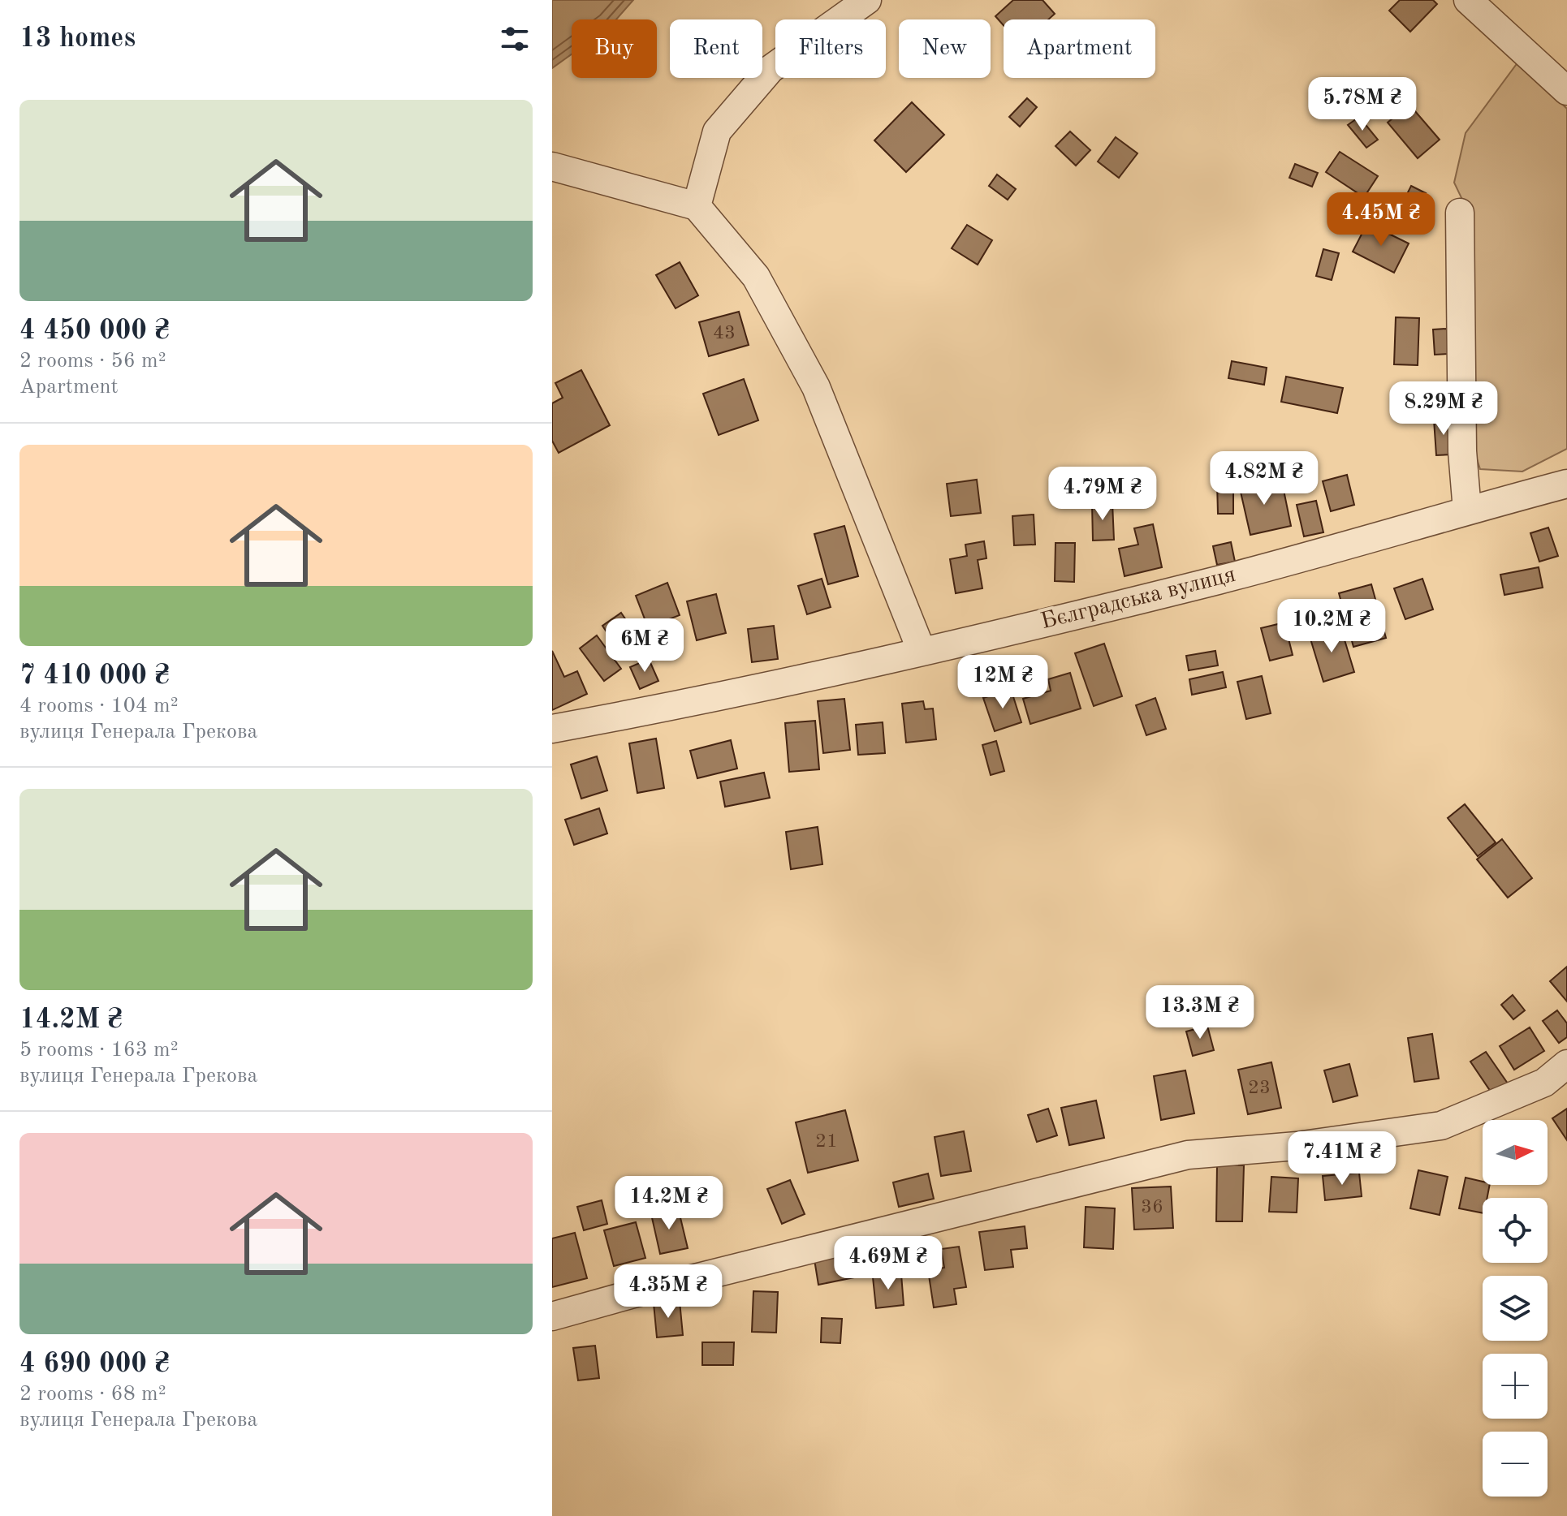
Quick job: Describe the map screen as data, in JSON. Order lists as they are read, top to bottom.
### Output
{
  "streets": {
    "street": ["Бєлградська вулиця"]
  },
  "house_numbers": [
    "43",
    "23",
    "21",
    "36"
  ],
  "north": "right",
  "page": {
    "heading": "13 homes",
    "chip": [
      "Buy",
      "Rent",
      "Filters",
      "New",
      "Apartment"
    ],
    "price": [
      "5.78M ₴",
      "4.45M ₴",
      "8.29M ₴",
      "4.82M ₴",
      "4.79M ₴",
      "10.2M ₴",
      "6M ₴",
      "12M ₴",
      "13.3M ₴",
      "7.41M ₴",
      "14.2M ₴",
      "4.69M ₴",
      "4.35M ₴"
    ],
    "list": [
      {
        "name": "4 450 000 ₴",
        "note": "2 rooms · 56 m² · Apartment"
      },
      {
        "name": "7 410 000 ₴",
        "note": "4 rooms · 104 m² · вулиця Генерала Грекова"
      },
      {
        "name": "14.2M ₴",
        "note": "5 rooms · 163 m² · вулиця Генерала Грекова"
      },
      {
        "name": "4 690 000 ₴",
        "note": "2 rooms · 68 m² · вулиця Генерала Грекова"
      }
    ],
    "map_buttons": ["+", "−"]
  }
}
